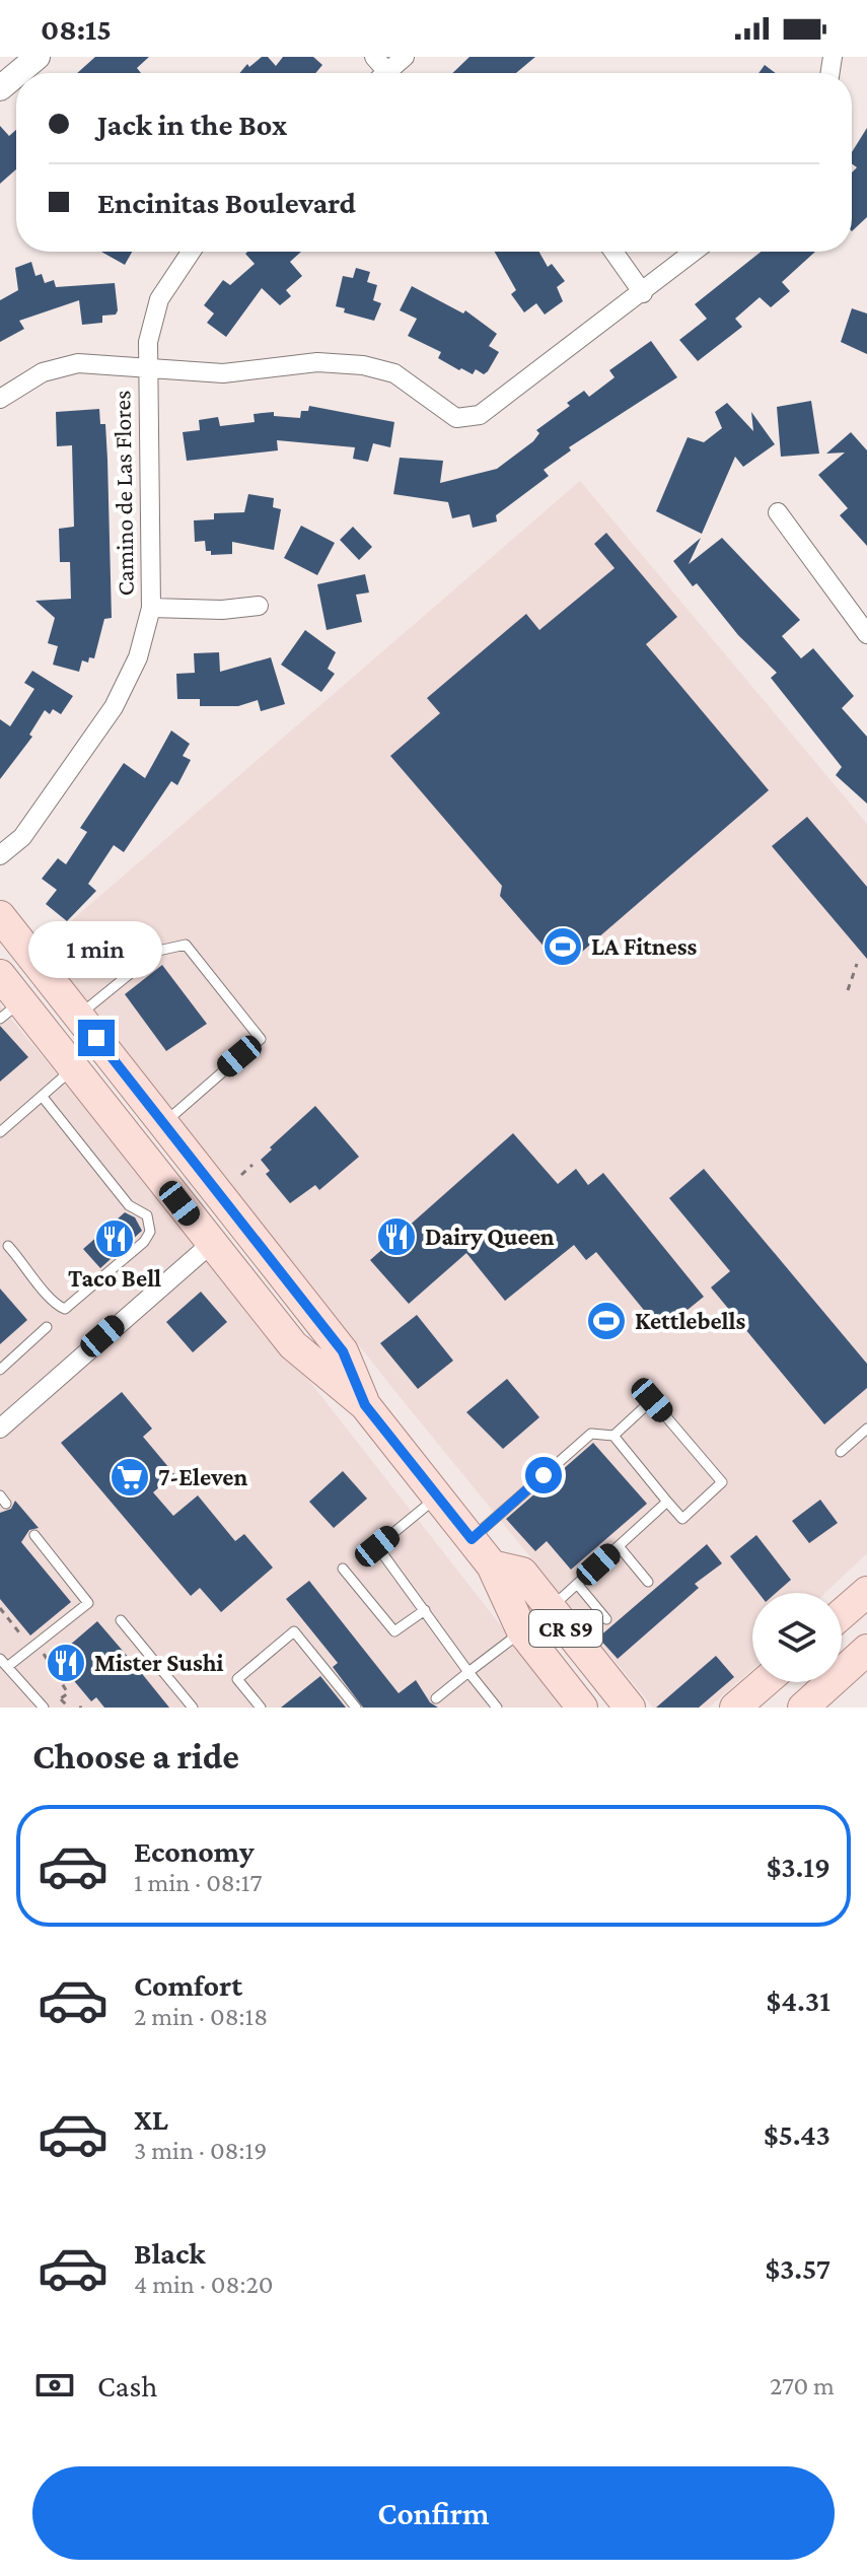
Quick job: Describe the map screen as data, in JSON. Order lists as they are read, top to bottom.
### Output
{
  "streets": {
    "main road": ["CR S9"],
    "street": ["Camino de Las Flores"]
  },
  "places": {
    "sports": ["LA Fitness", "Kettlebells"],
    "restaurant": ["Dairy Queen", "Taco Bell", "Mister Sushi"],
    "supermarket": ["7-Eleven"]
  },
  "page": {
    "status": "08:15",
    "banner": ["Jack in the Box", "Encinitas Boulevard"],
    "bubble": "1 min",
    "heading": "Choose a ride",
    "list": [
      {
        "name": "Economy",
        "note": "1 min · 08:17",
        "value": "$3.19"
      },
      {
        "name": "Comfort",
        "note": "2 min · 08:18",
        "value": "$4.31"
      },
      {
        "name": "XL",
        "note": "3 min · 08:19",
        "value": "$5.43"
      },
      {
        "name": "Black",
        "note": "4 min · 08:20",
        "value": "$3.57"
      }
    ],
    "pay": ["Cash", "270 m"],
    "buttons": "Confirm"
  }
}
